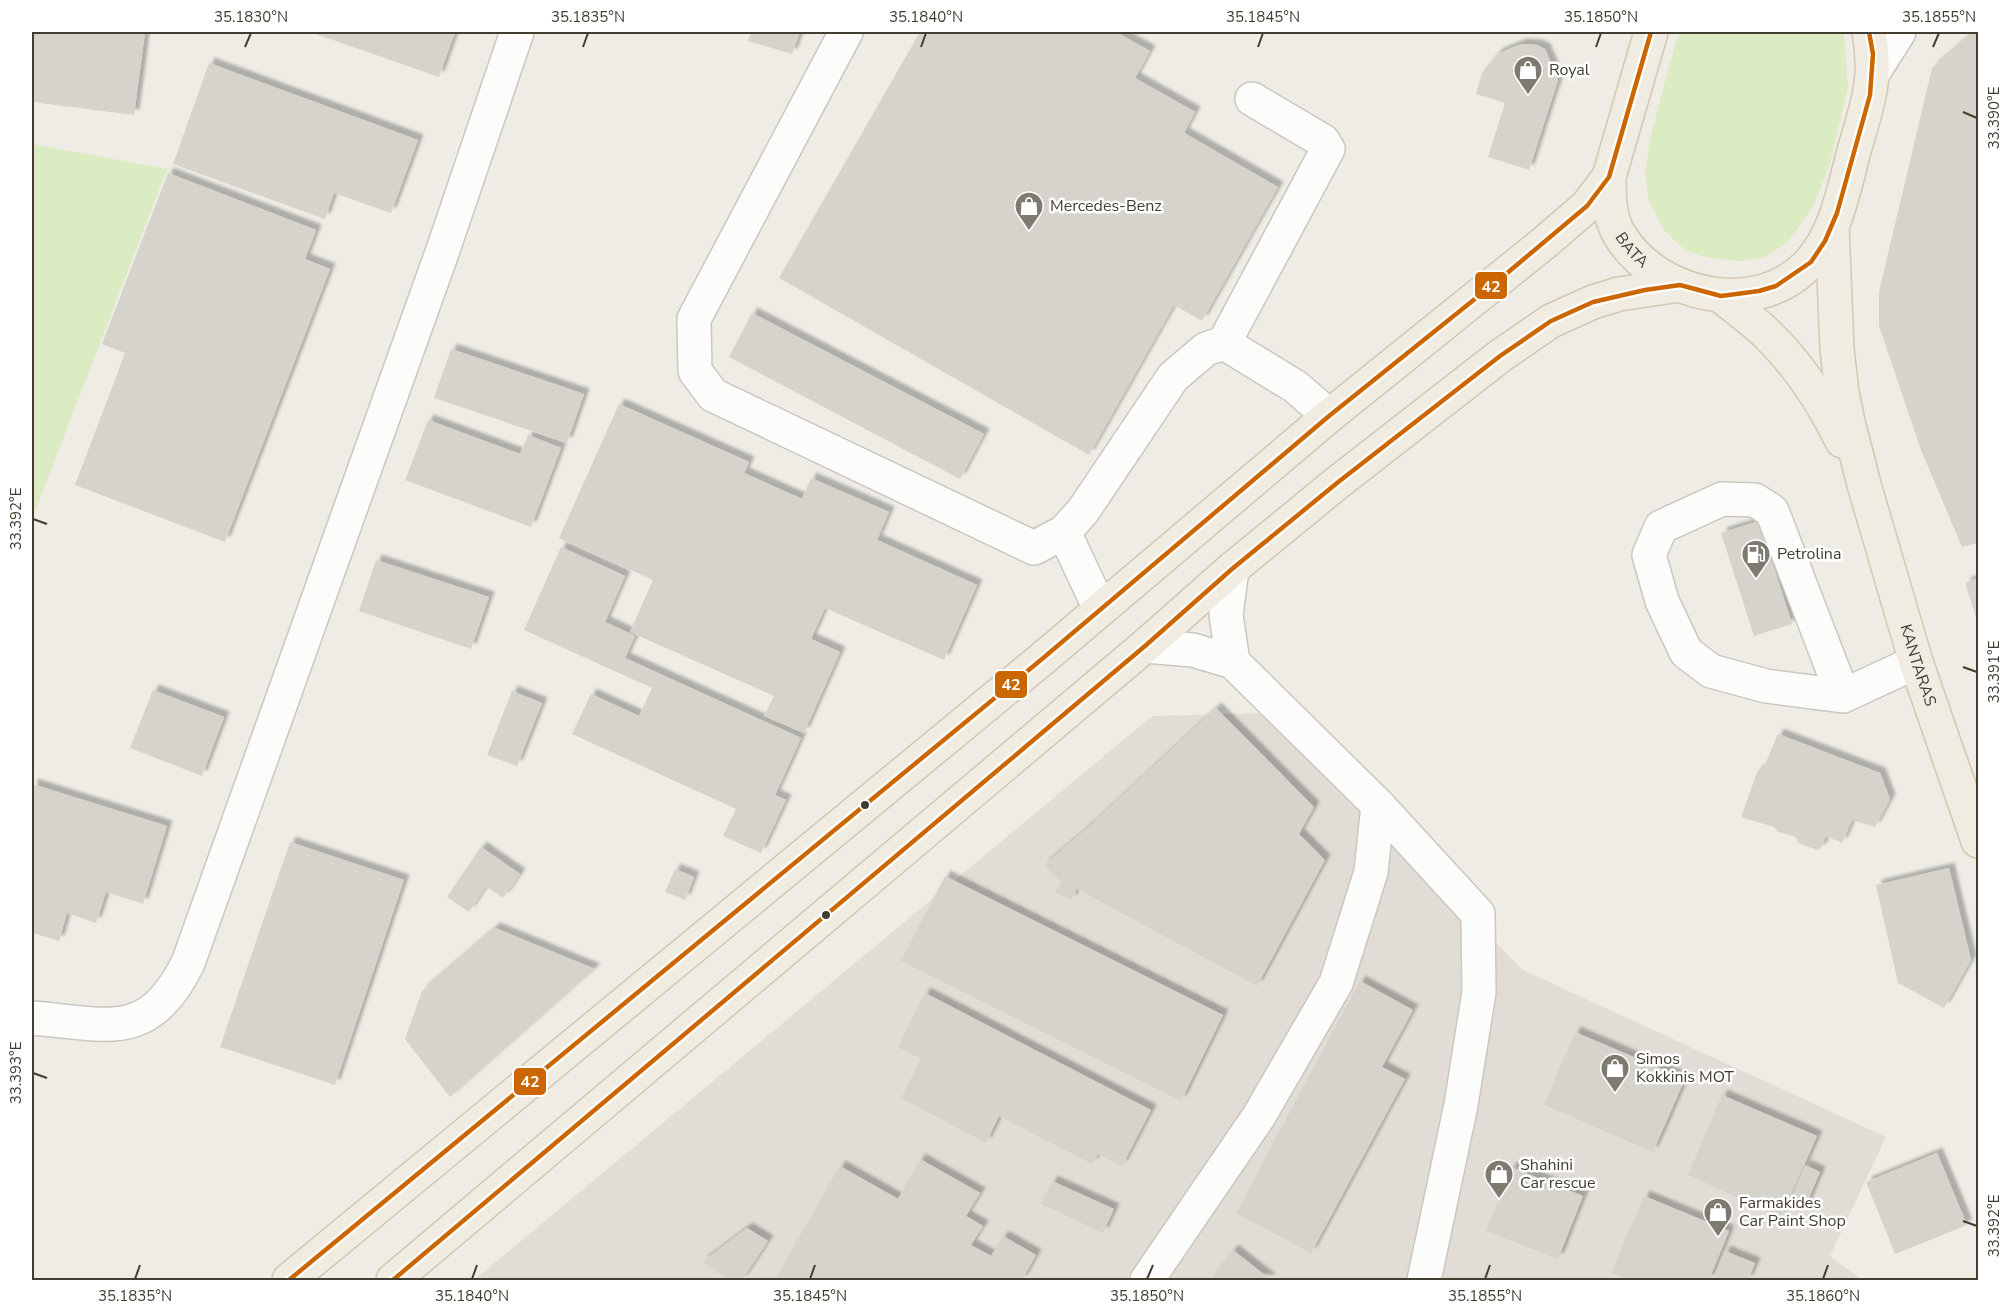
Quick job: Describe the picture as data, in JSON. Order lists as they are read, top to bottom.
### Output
{
  "streets": {
    "main road": ["BATA", "KANTARAS"]
  },
  "crossings": [
    ["BATA", "KANTARAS"]
  ],
  "places": {
    "shop": [
      "Royal",
      "Mercedes-Benz",
      "Simos Kokkinis MOT",
      "Shahini Car rescue",
      "Farmakides Car Paint Shop"
    ],
    "fuel station": ["Petrolina"]
  },
  "lines": ["transit line 42"],
  "coordinates": [
    "35.1830°N",
    "35.1835°N",
    "35.1840°N",
    "35.1845°N",
    "35.1850°N",
    "35.1855°N",
    "33.390°E",
    "33.392°E",
    "33.391°E",
    "33.393°E",
    "35.1860°N"
  ]
}
